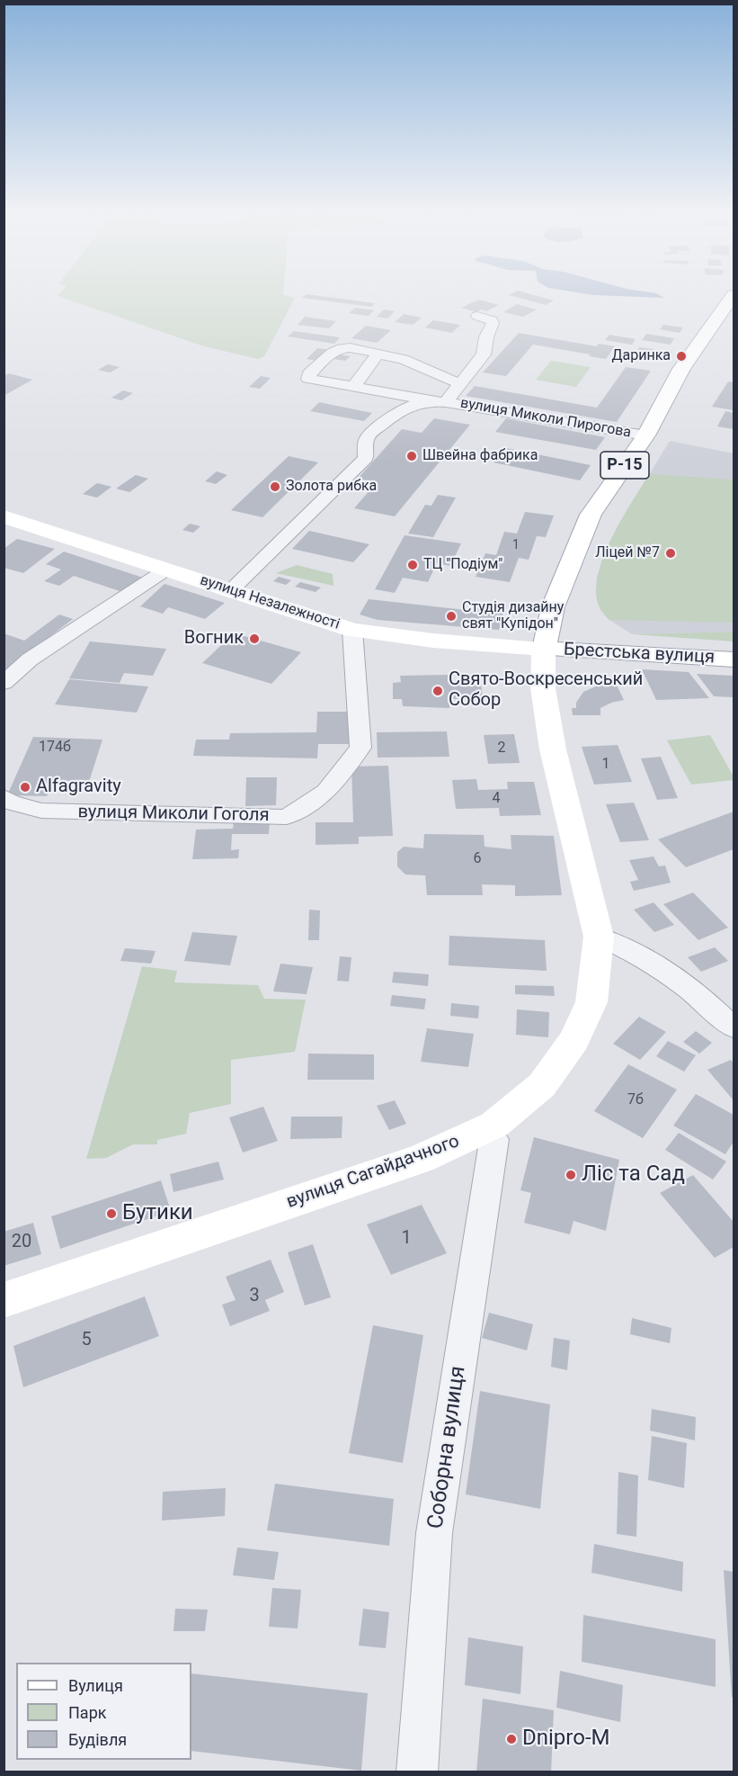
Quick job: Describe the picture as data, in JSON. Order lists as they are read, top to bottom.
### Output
{
  "streets": {
    "main road": [
      "Р-15",
      "вулиця Незалежності",
      "Брестська вулиця",
      "вулиця Сагайдачного"
    ],
    "street": ["вулиця Миколи Пирогова", "вулиця Миколи Гоголя", "Соборна вулиця"]
  },
  "crossings": [
    ["вулиця Миколи Пирогова", "Р-15"],
    ["вулиця Миколи Пирогова", "вулиця Незалежності"],
    ["Р-15", "вулиця Незалежності"],
    ["Р-15", "Брестська вулиця"],
    ["Р-15", "вулиця Сагайдачного"],
    ["вулиця Незалежності", "Брестська вулиця"],
    ["вулиця Незалежності", "вулиця Миколи Гоголя"],
    ["вулиця Незалежності", "вулиця Сагайдачного"],
    ["Брестська вулиця", "вулиця Сагайдачного"],
    ["вулиця Сагайдачного", "Соборна вулиця"]
  ],
  "places": [
    "Даринка",
    "Швейна фабрика",
    "Золота рибка",
    "Ліцей №7",
    "ТЦ \"Подіум\"",
    "Студія дизайну свят \"Купідон\"",
    "Вогник",
    "Свято-Воскресенський Собор",
    "Alfagravity",
    "Ліс та Сад",
    "Бутики",
    "Dnipro-M"
  ],
  "house_numbers": [
    "1",
    "174б",
    "2",
    "1",
    "4",
    "6",
    "7б",
    "1",
    "20",
    "3",
    "5"
  ],
  "legend": ["Вулиця", "Парк", "Будівля"]
}
